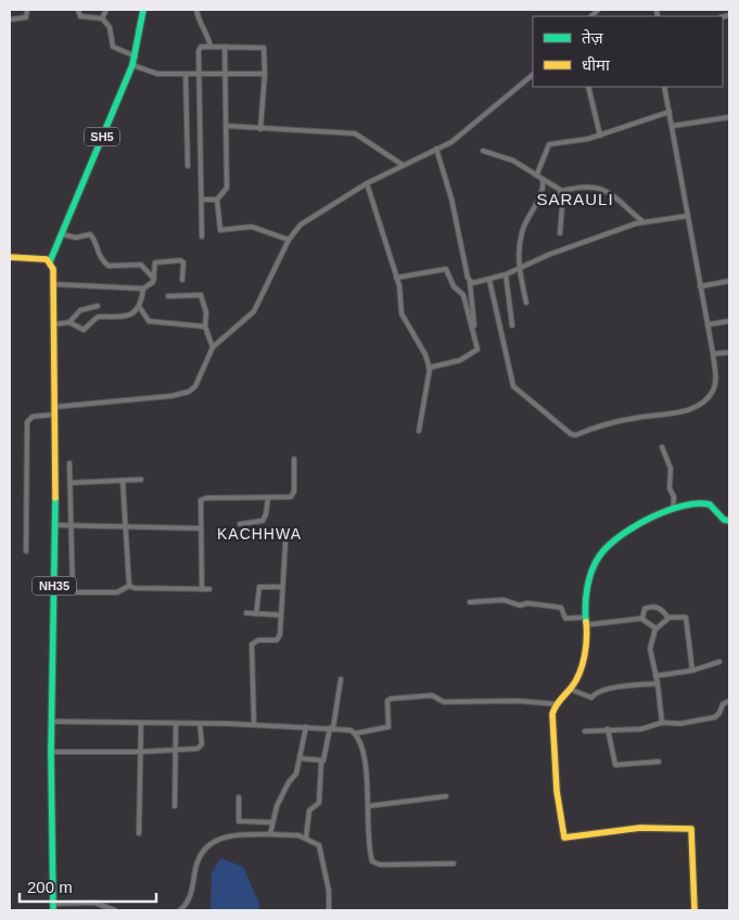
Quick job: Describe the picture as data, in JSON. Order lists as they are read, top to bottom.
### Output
{
  "streets": {
    "main road": ["SH5", "NH35"]
  },
  "crossings": [
    ["SH5", "NH35"]
  ],
  "districts": ["SARAULI", "KACHHWA"],
  "legend": ["तेज़", "धीमा"],
  "scale_bar": "200 m"
}
